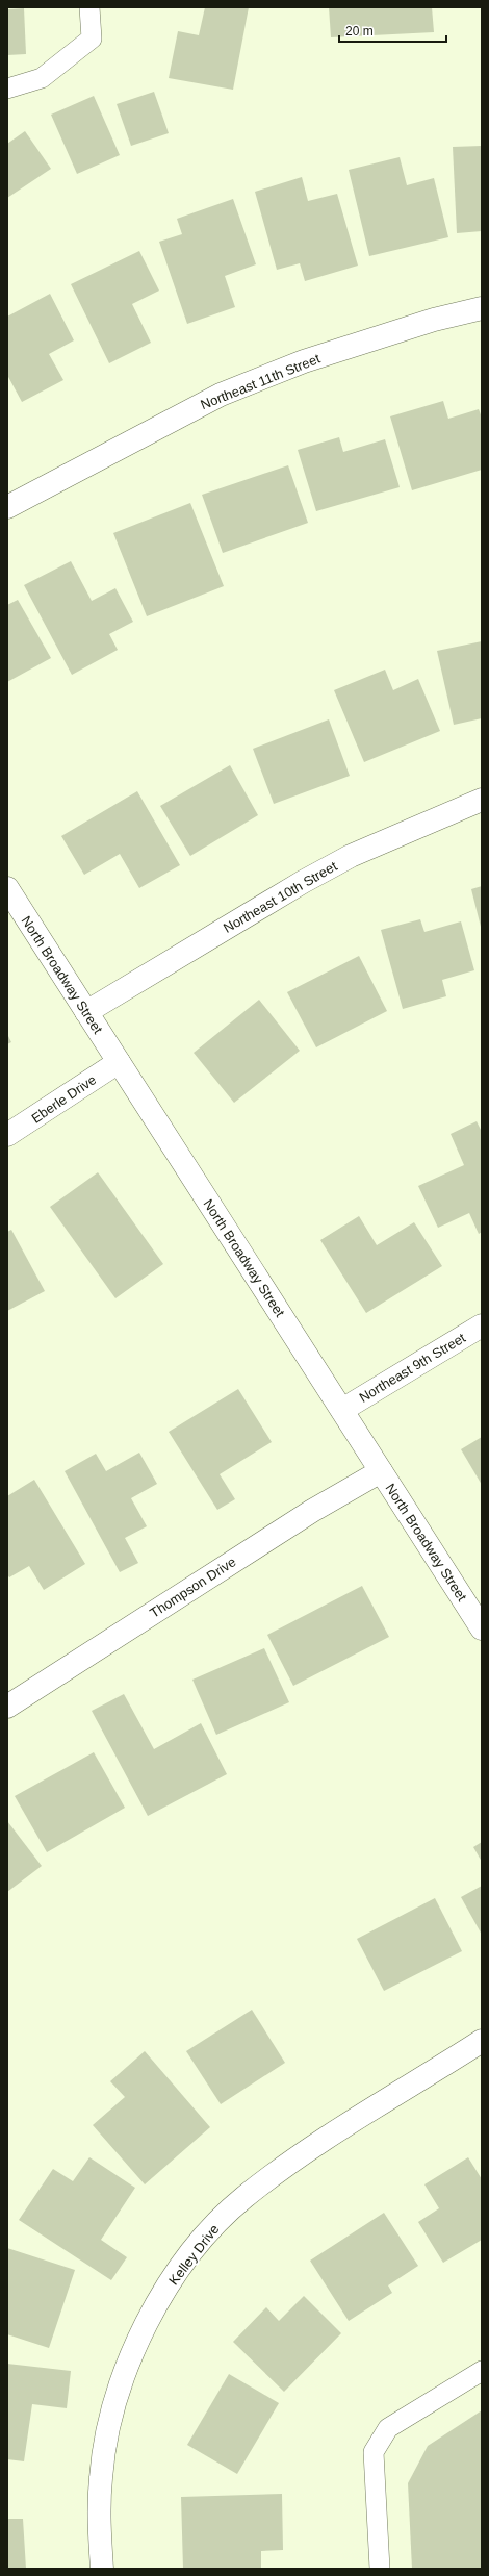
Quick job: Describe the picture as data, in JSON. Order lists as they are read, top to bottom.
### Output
{
  "streets": {
    "street": [
      "Northeast 11th Street",
      "Northeast 10th Street",
      "North Broadway Street",
      "Eberle Drive",
      "Northeast 9th Street",
      "Thompson Drive",
      "Kelley Drive"
    ]
  },
  "crossings": [
    ["Northeast 10th Street", "North Broadway Street"],
    ["North Broadway Street", "Eberle Drive"],
    ["North Broadway Street", "Northeast 9th Street"],
    ["North Broadway Street", "Thompson Drive"]
  ],
  "scale_bar": "20 m"
}
